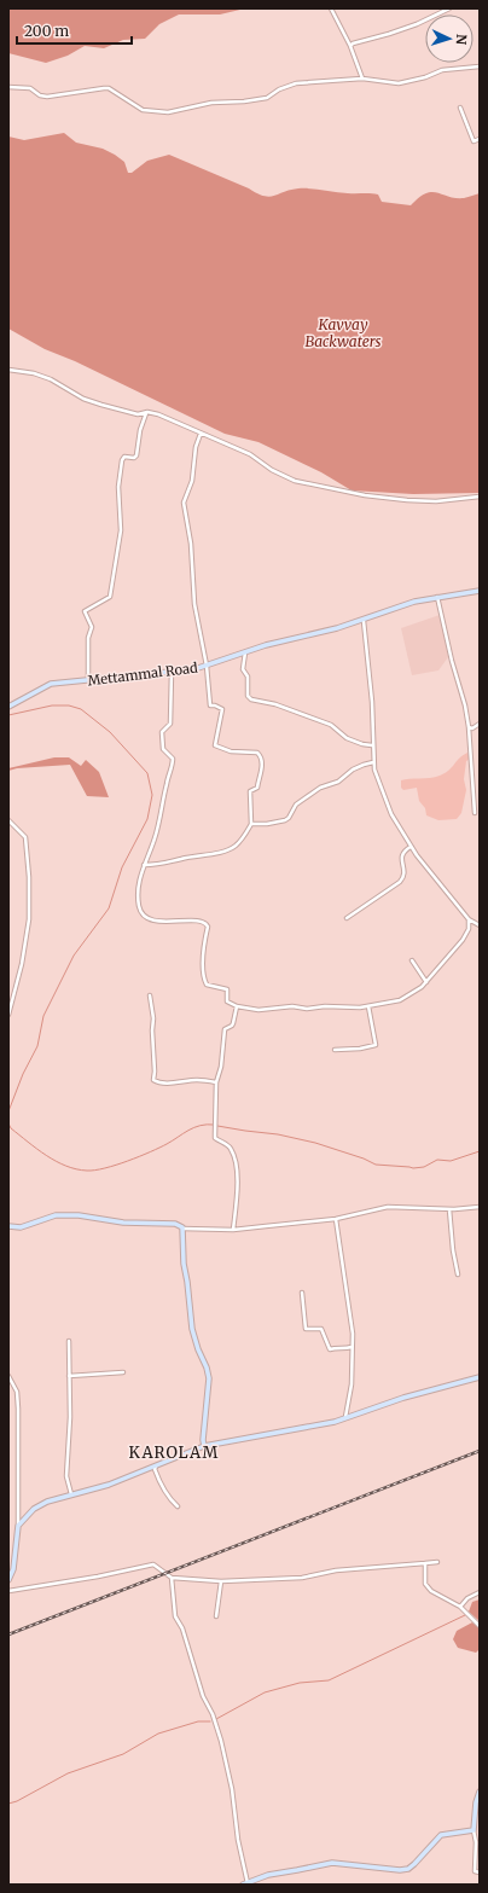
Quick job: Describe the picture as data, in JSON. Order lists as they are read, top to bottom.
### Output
{
  "streets": {
    "main road": ["Mettammal Road"]
  },
  "districts": ["KAROLAM"],
  "water": ["Kavvay Backwaters"],
  "scale_bar": "200 m",
  "north": "right"
}
